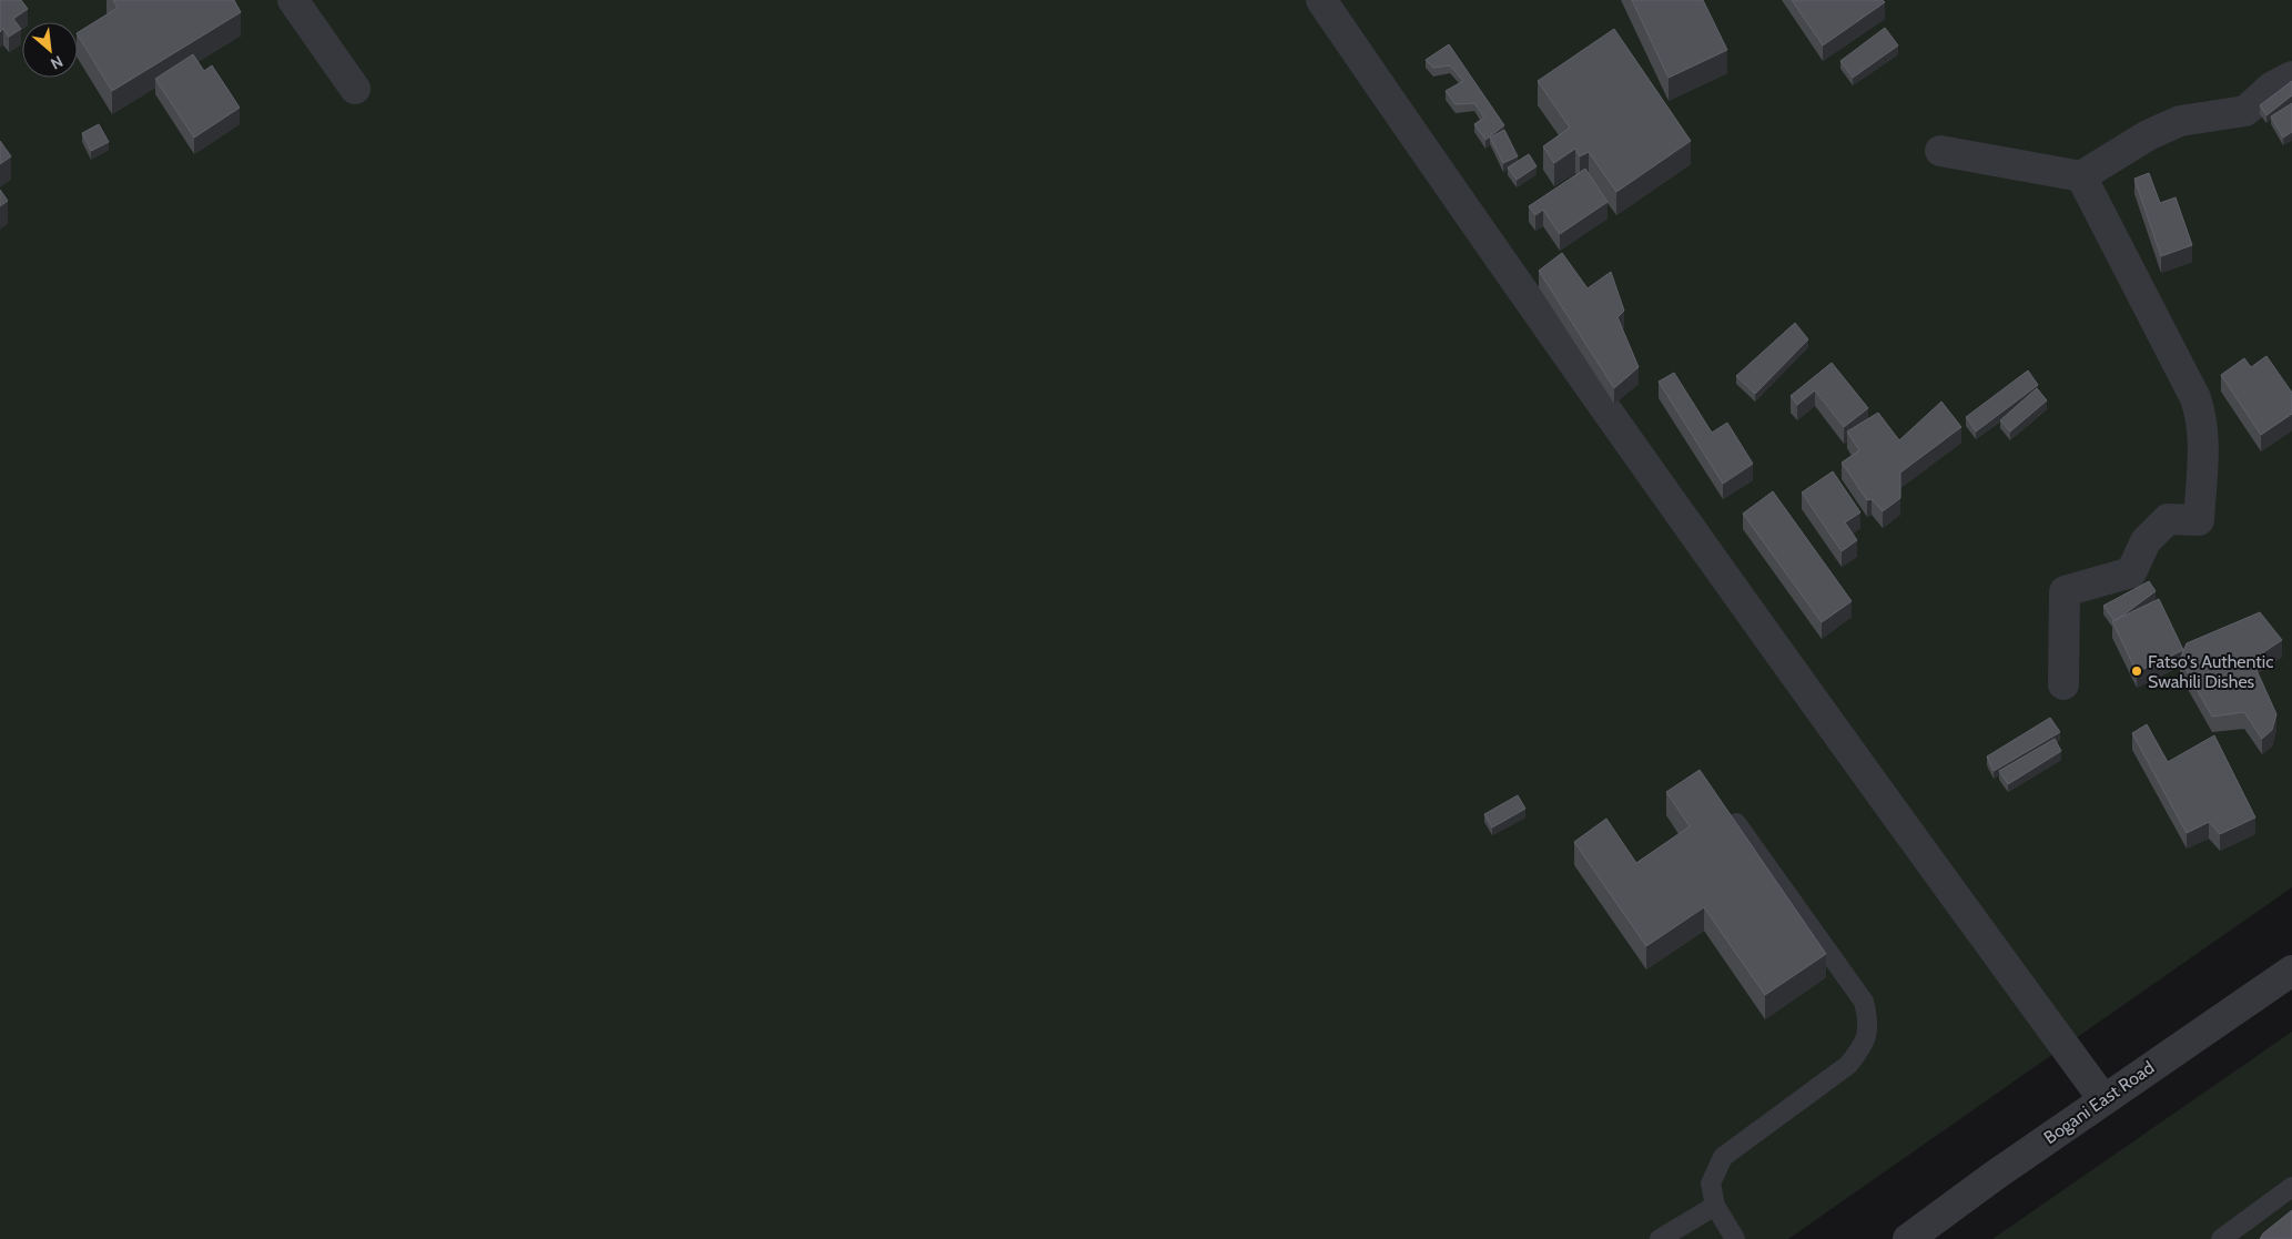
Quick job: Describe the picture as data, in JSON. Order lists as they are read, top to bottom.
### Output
{
  "streets": {
    "street": ["Bogani East Road"]
  },
  "places": ["Fatso's Authentic Swahili Dishes"],
  "north": "bottom right"
}
